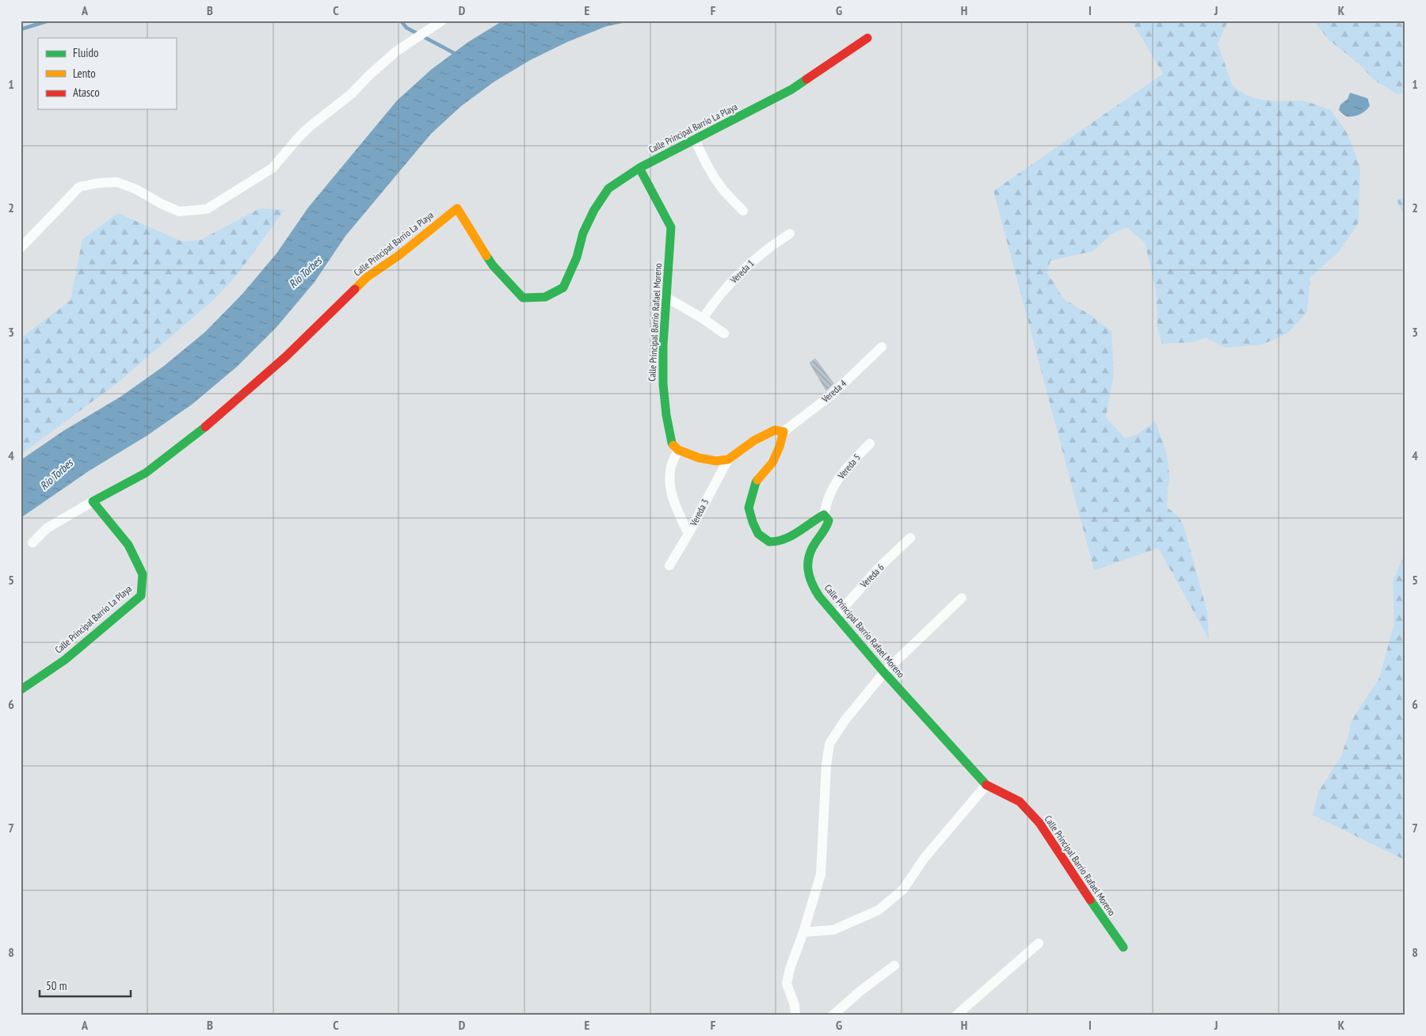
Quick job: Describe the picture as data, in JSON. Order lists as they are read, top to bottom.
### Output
{
  "streets": {
    "street": [
      "Calle Principal Barrio La Playa",
      "Vereda 1",
      "Calle Principal Barrio Rafael Moreno",
      "Vereda 4",
      "Vereda 5",
      "Vereda 3",
      "Vereda 6"
    ]
  },
  "crossings": [
    ["Calle Principal Barrio La Playa", "Calle Principal Barrio Rafael Moreno"],
    ["Calle Principal Barrio Rafael Moreno", "Vereda 5"],
    ["Calle Principal Barrio Rafael Moreno", "Vereda 6"]
  ],
  "water": ["Río Torbes"],
  "legend": ["Fluido", "Lento", "Atasco"],
  "scale_bar": "50 m",
  "grid": {
    "columns": [
      "A",
      "B",
      "C",
      "D",
      "E",
      "F",
      "G",
      "H",
      "I",
      "J",
      "K"
    ],
    "rows": [
      "1",
      "2",
      "3",
      "4",
      "5",
      "6",
      "7",
      "8"
    ]
  }
}
